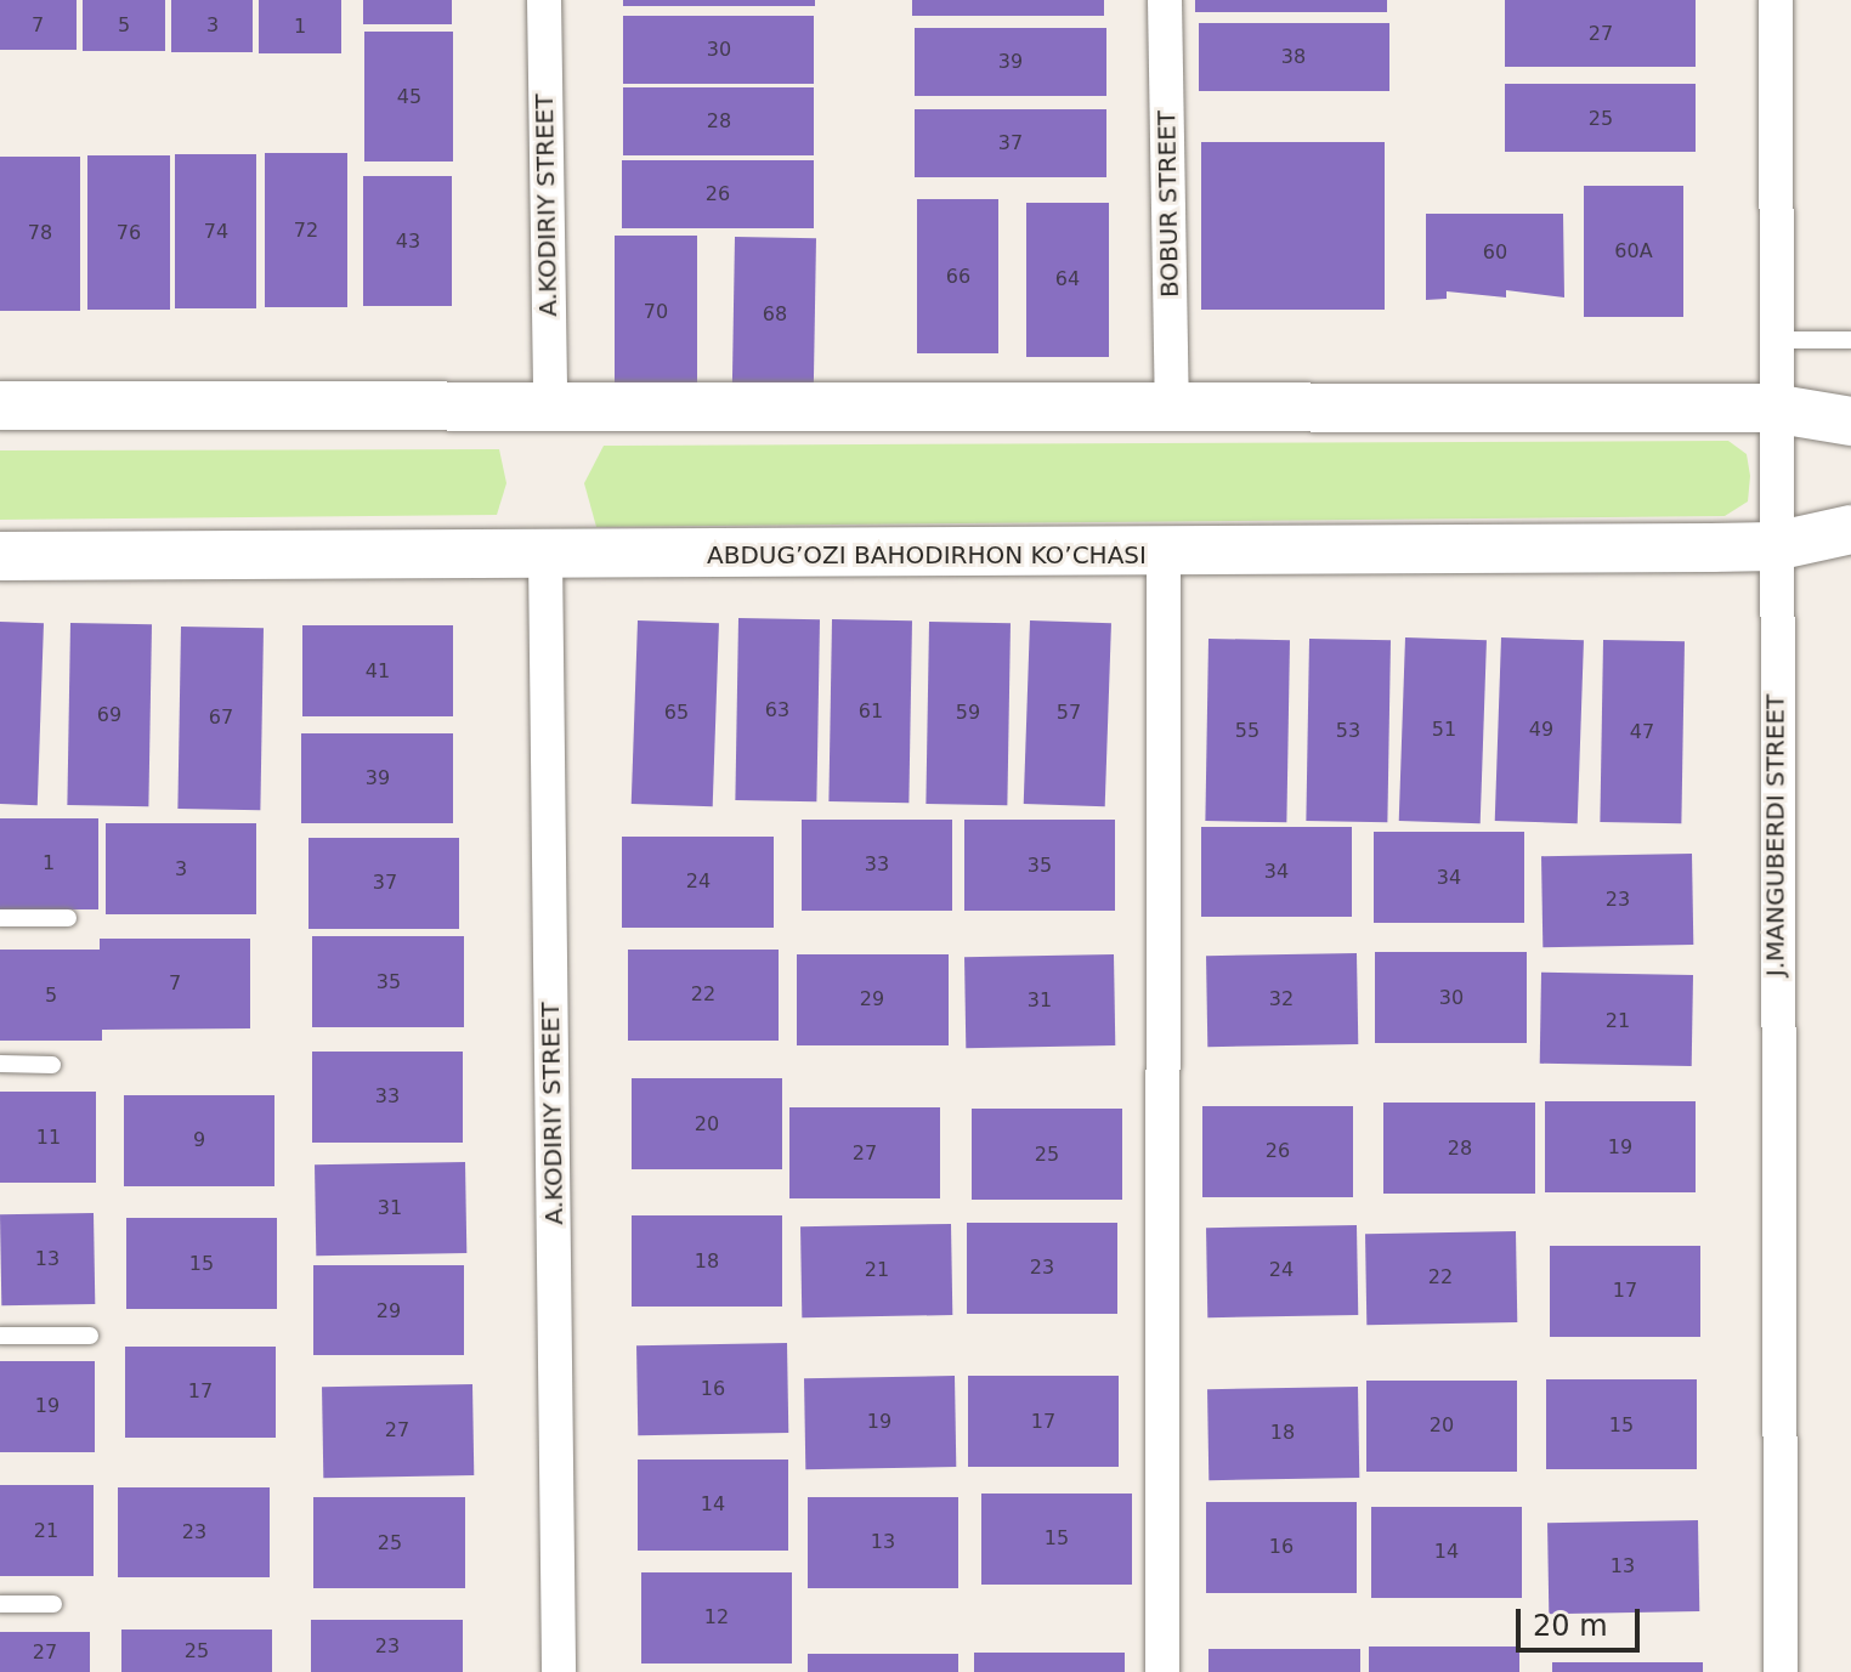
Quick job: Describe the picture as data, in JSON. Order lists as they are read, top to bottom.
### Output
{
  "streets": {
    "main road": ["ABDUG’OZI BAHODIRHON KO’CHASI"],
    "street": ["BOBUR STREET", "A.KODIRIY STREET", "J.MANGUBERDI STREET"]
  },
  "crossings": [
    ["A.KODIRIY STREET", "ABDUG’OZI BAHODIRHON KO’CHASI"],
    ["ABDUG’OZI BAHODIRHON KO’CHASI", "J.MANGUBERDI STREET"]
  ],
  "house_numbers": [
    "7",
    "5",
    "3",
    "1",
    "27",
    "30",
    "38",
    "39",
    "45",
    "25",
    "28",
    "37",
    "26",
    "72",
    "74",
    "78",
    "76",
    "43",
    "60A",
    "60",
    "66",
    "64",
    "70",
    "68",
    "41",
    "63",
    "61",
    "65",
    "59",
    "57",
    "69",
    "67",
    "51",
    "49",
    "55",
    "53",
    "47",
    "39",
    "1",
    "33",
    "35",
    "3",
    "34",
    "34",
    "24",
    "37",
    "23",
    "35",
    "7",
    "22",
    "5",
    "30",
    "29",
    "32",
    "31",
    "21",
    "33",
    "20",
    "11",
    "9",
    "19",
    "28",
    "26",
    "27",
    "25",
    "31",
    "13",
    "18",
    "15",
    "23",
    "21",
    "24",
    "22",
    "17",
    "29",
    "16",
    "17",
    "19",
    "19",
    "17",
    "20",
    "15",
    "27",
    "18",
    "14",
    "21",
    "23",
    "15",
    "13",
    "25",
    "16",
    "14",
    "13",
    "12",
    "23",
    "25",
    "27"
  ],
  "scale_bar": "20 m"
}
